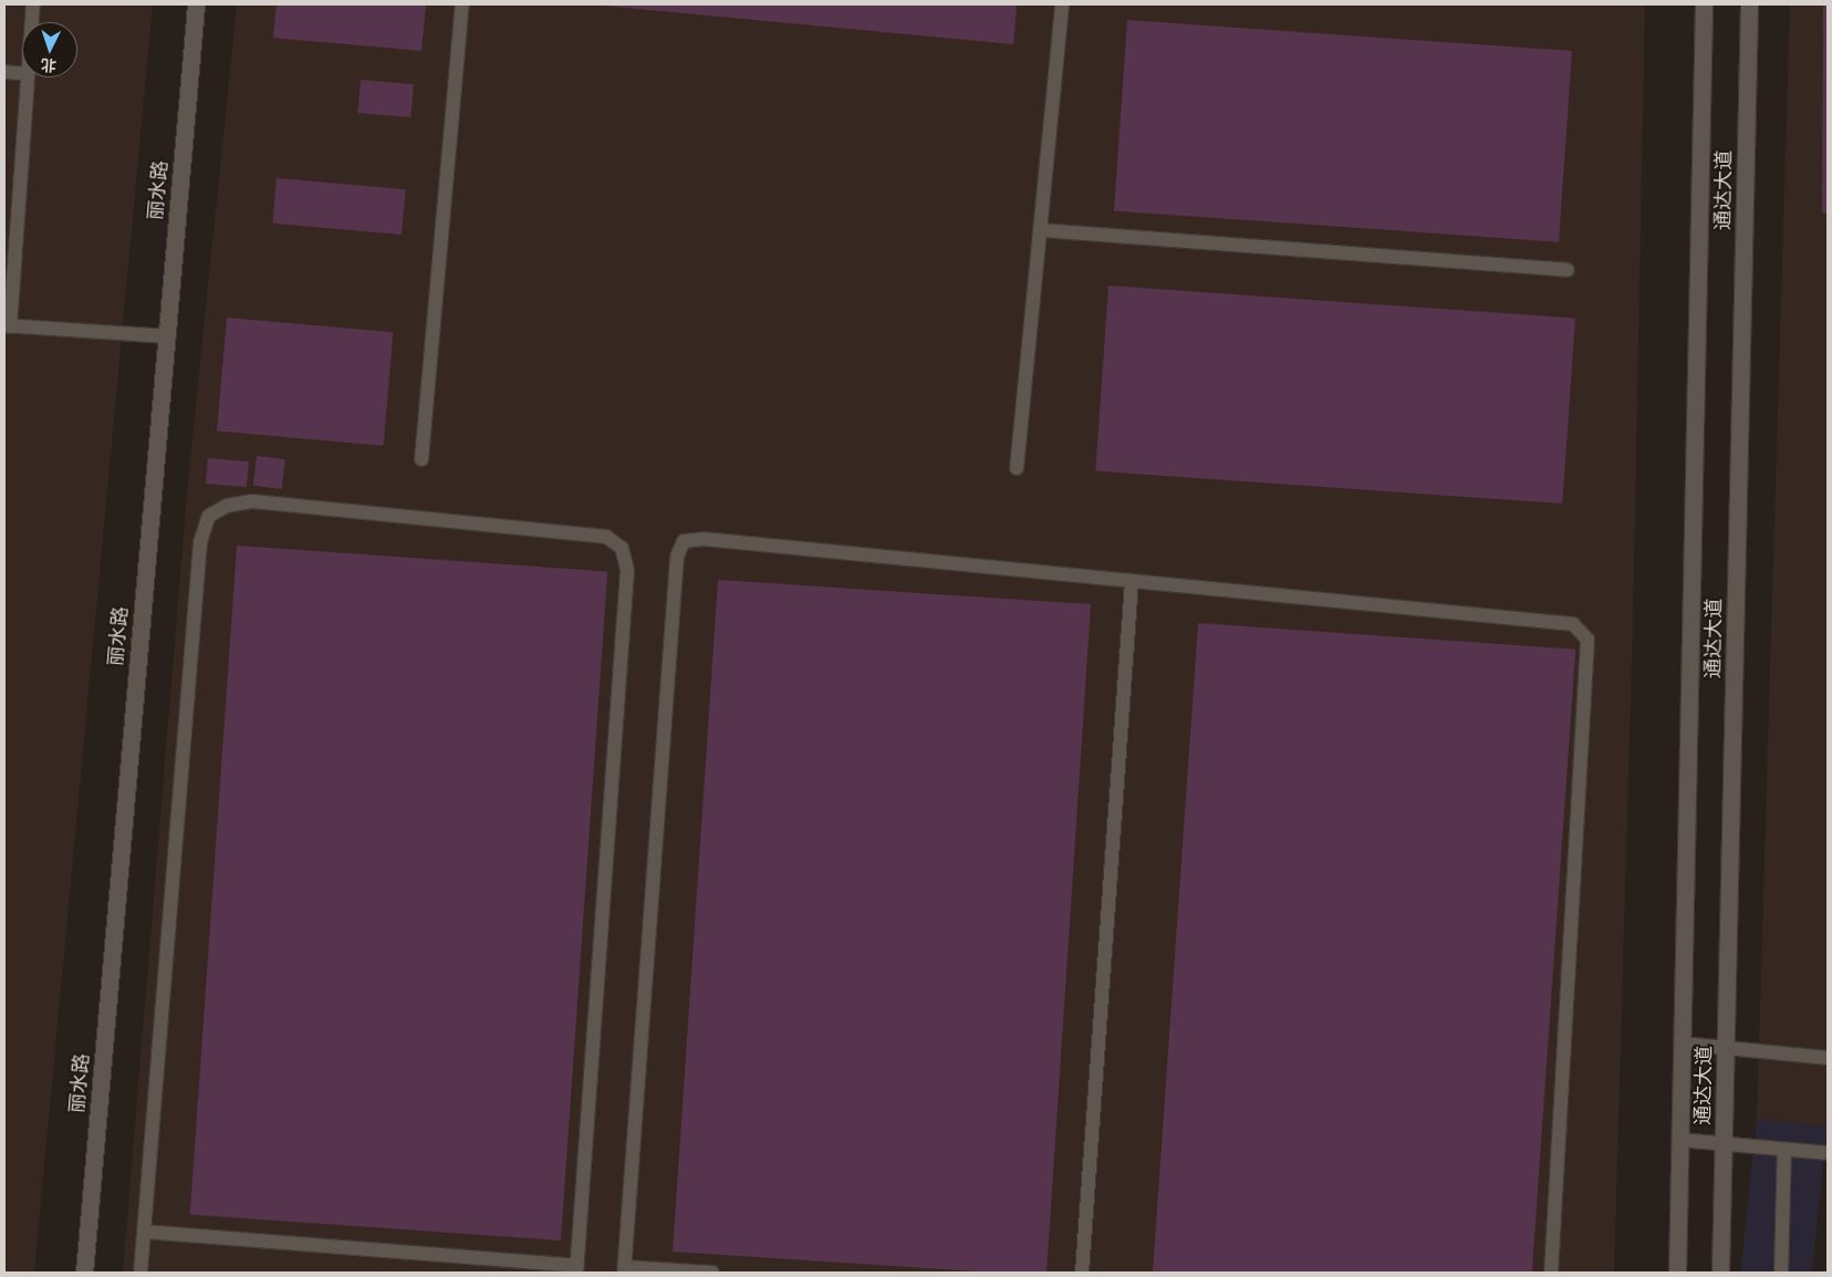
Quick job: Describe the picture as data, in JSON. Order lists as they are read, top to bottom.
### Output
{
  "streets": {
    "main road": ["丽水路", "通达大道"]
  },
  "north": "bottom"
}
